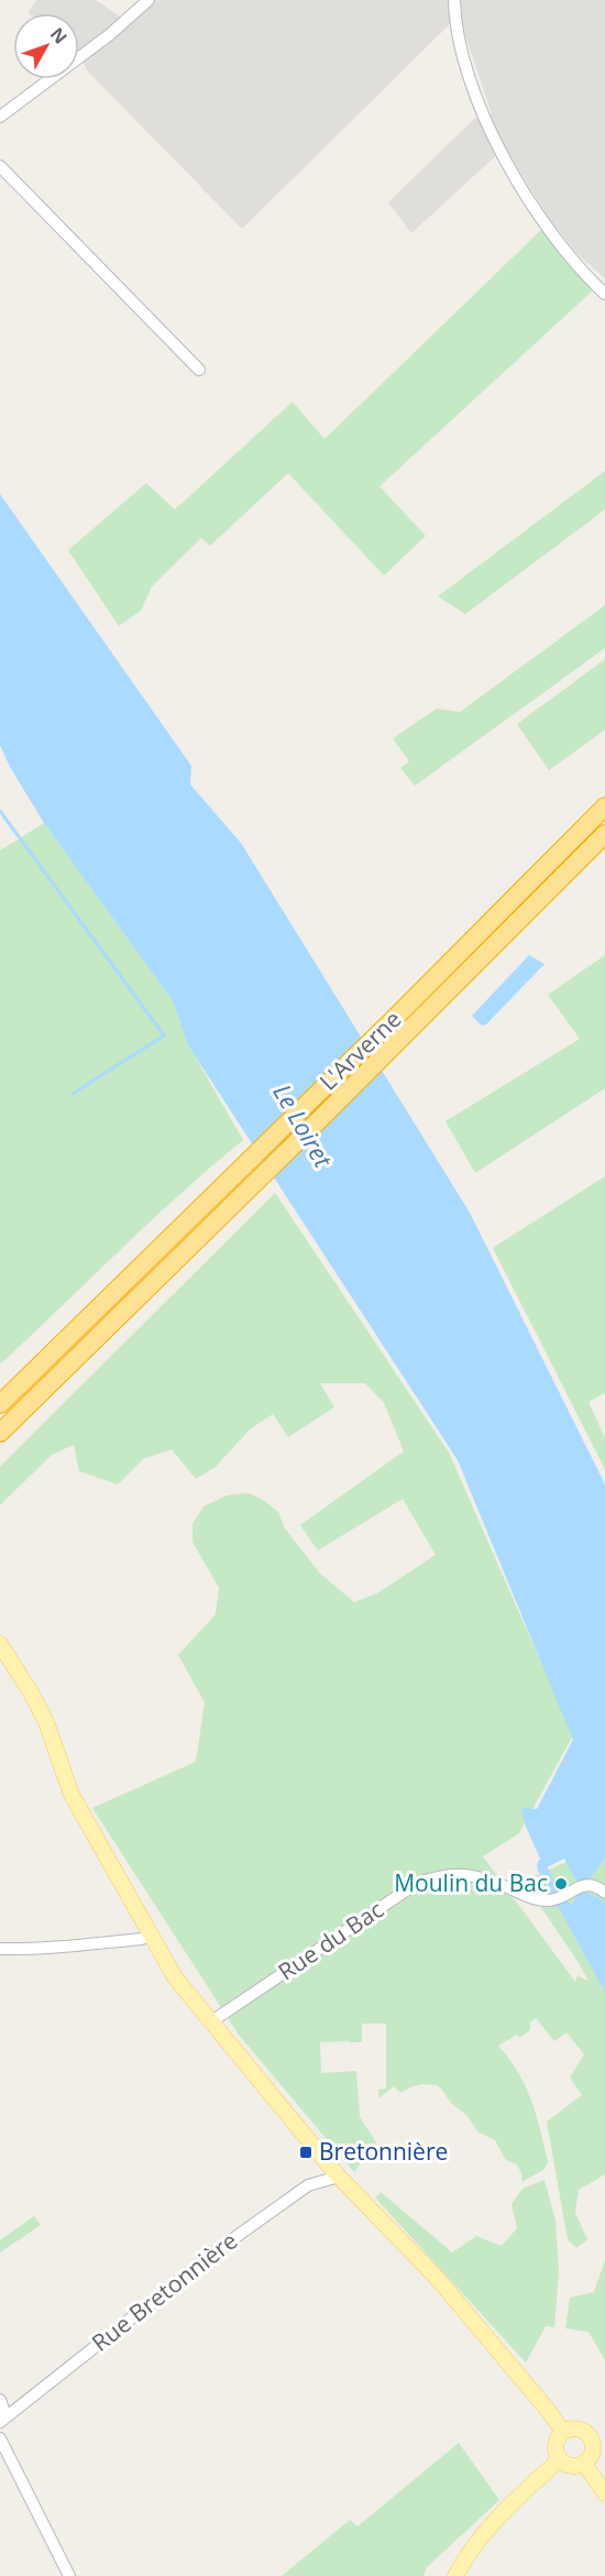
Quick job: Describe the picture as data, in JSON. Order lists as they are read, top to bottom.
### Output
{
  "streets": {
    "highway": ["L'Arverne"],
    "street": ["Rue du Bac", "Rue Bretonnière"]
  },
  "water": ["Le Loiret"],
  "places": {
    "other": ["Moulin du Bac"],
    "transit": ["Bretonnière"]
  },
  "north": "top right"
}
